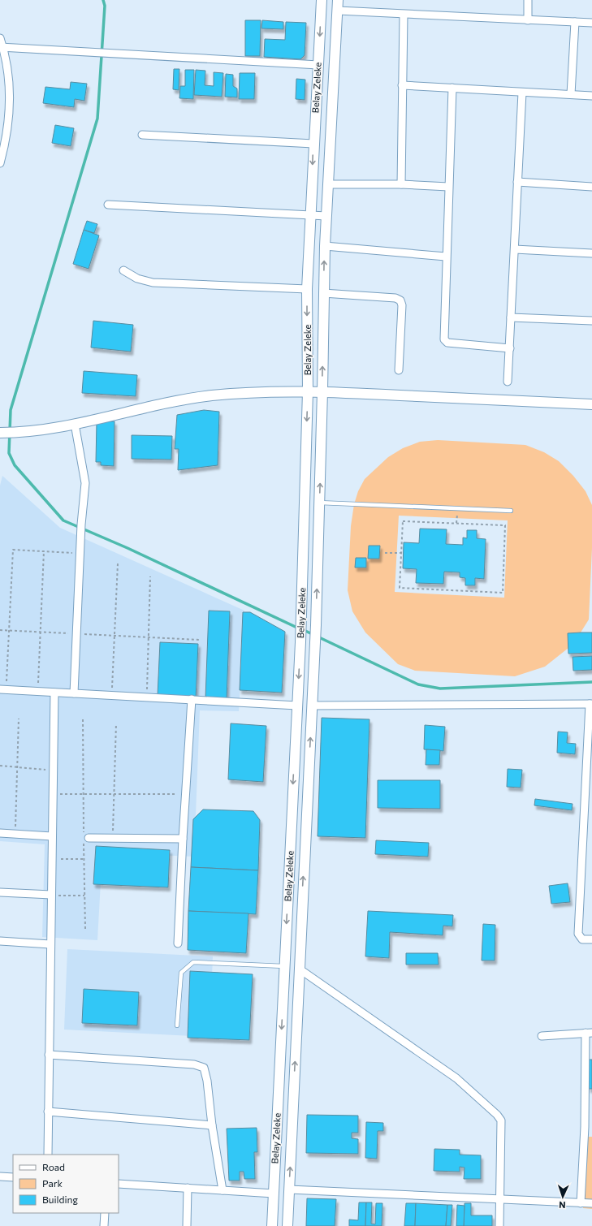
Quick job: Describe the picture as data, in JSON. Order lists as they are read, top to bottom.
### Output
{
  "streets": {
    "street": ["Belay Zeleke"]
  },
  "legend": ["Road", "Park", "Building"],
  "north": "bottom"
}
